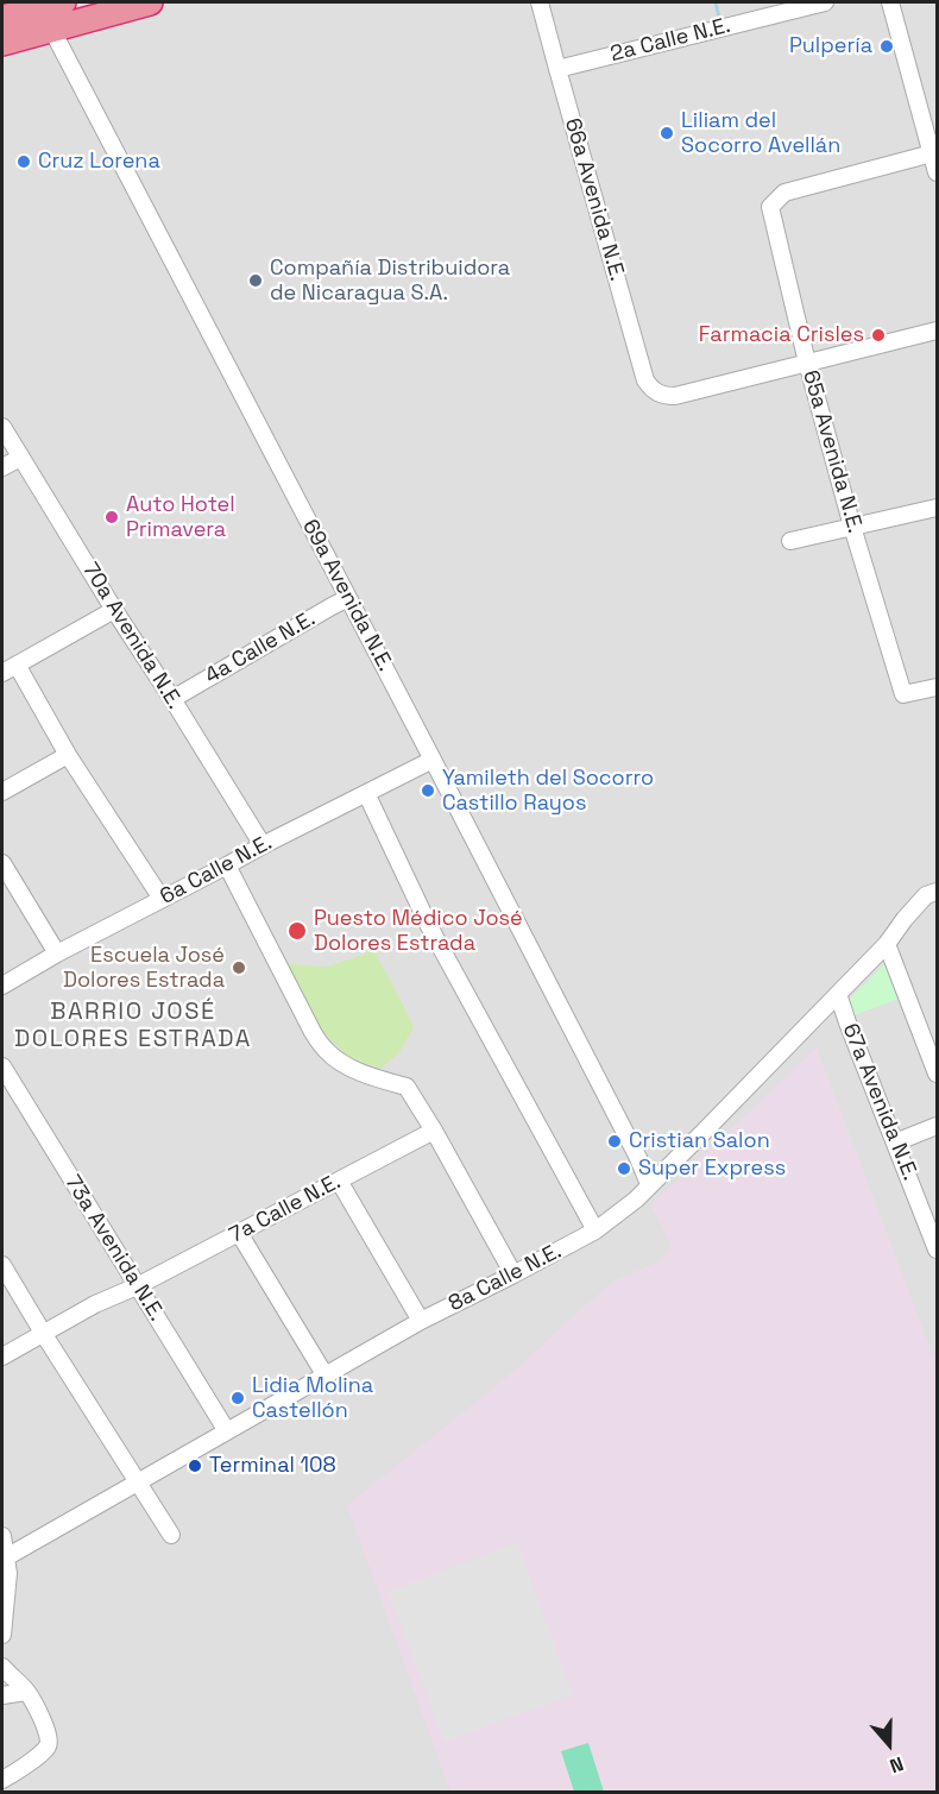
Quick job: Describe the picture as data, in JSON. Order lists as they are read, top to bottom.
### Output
{
  "streets": {
    "street": [
      "2a Calle N.E.",
      "66a Avenida N.E.",
      "65a Avenida N.E.",
      "69a Avenida N.E.",
      "70a Avenida N.E.",
      "4a Calle N.E.",
      "6a Calle N.E.",
      "67a Avenida N.E.",
      "7a Calle N.E.",
      "73a Avenida N.E.",
      "8a Calle N.E."
    ]
  },
  "crossings": [
    ["2a Calle N.E.", "66a Avenida N.E."],
    ["66a Avenida N.E.", "65a Avenida N.E."],
    ["69a Avenida N.E.", "4a Calle N.E."],
    ["69a Avenida N.E.", "6a Calle N.E."],
    ["69a Avenida N.E.", "8a Calle N.E."],
    ["70a Avenida N.E.", "4a Calle N.E."],
    ["70a Avenida N.E.", "6a Calle N.E."],
    ["67a Avenida N.E.", "8a Calle N.E."],
    ["7a Calle N.E.", "73a Avenida N.E."],
    ["73a Avenida N.E.", "8a Calle N.E."]
  ],
  "districts": ["BARRIO JOSÉ DOLORES ESTRADA"],
  "places": [
    "Pulpería",
    "Liliam del Socorro Avellán",
    "Cruz Lorena",
    "Compañía Distribuidora de Nicaragua S.A.",
    "Farmacia Crisles",
    "Auto Hotel Primavera",
    "Yamileth del Socorro Castillo Rayos",
    "Puesto Médico José Dolores Estrada",
    "Escuela José Dolores Estrada",
    "Cristian Salon",
    "Super Express",
    "Lidia Molina Castellón",
    "Terminal 108"
  ],
  "north": "bottom"
}
